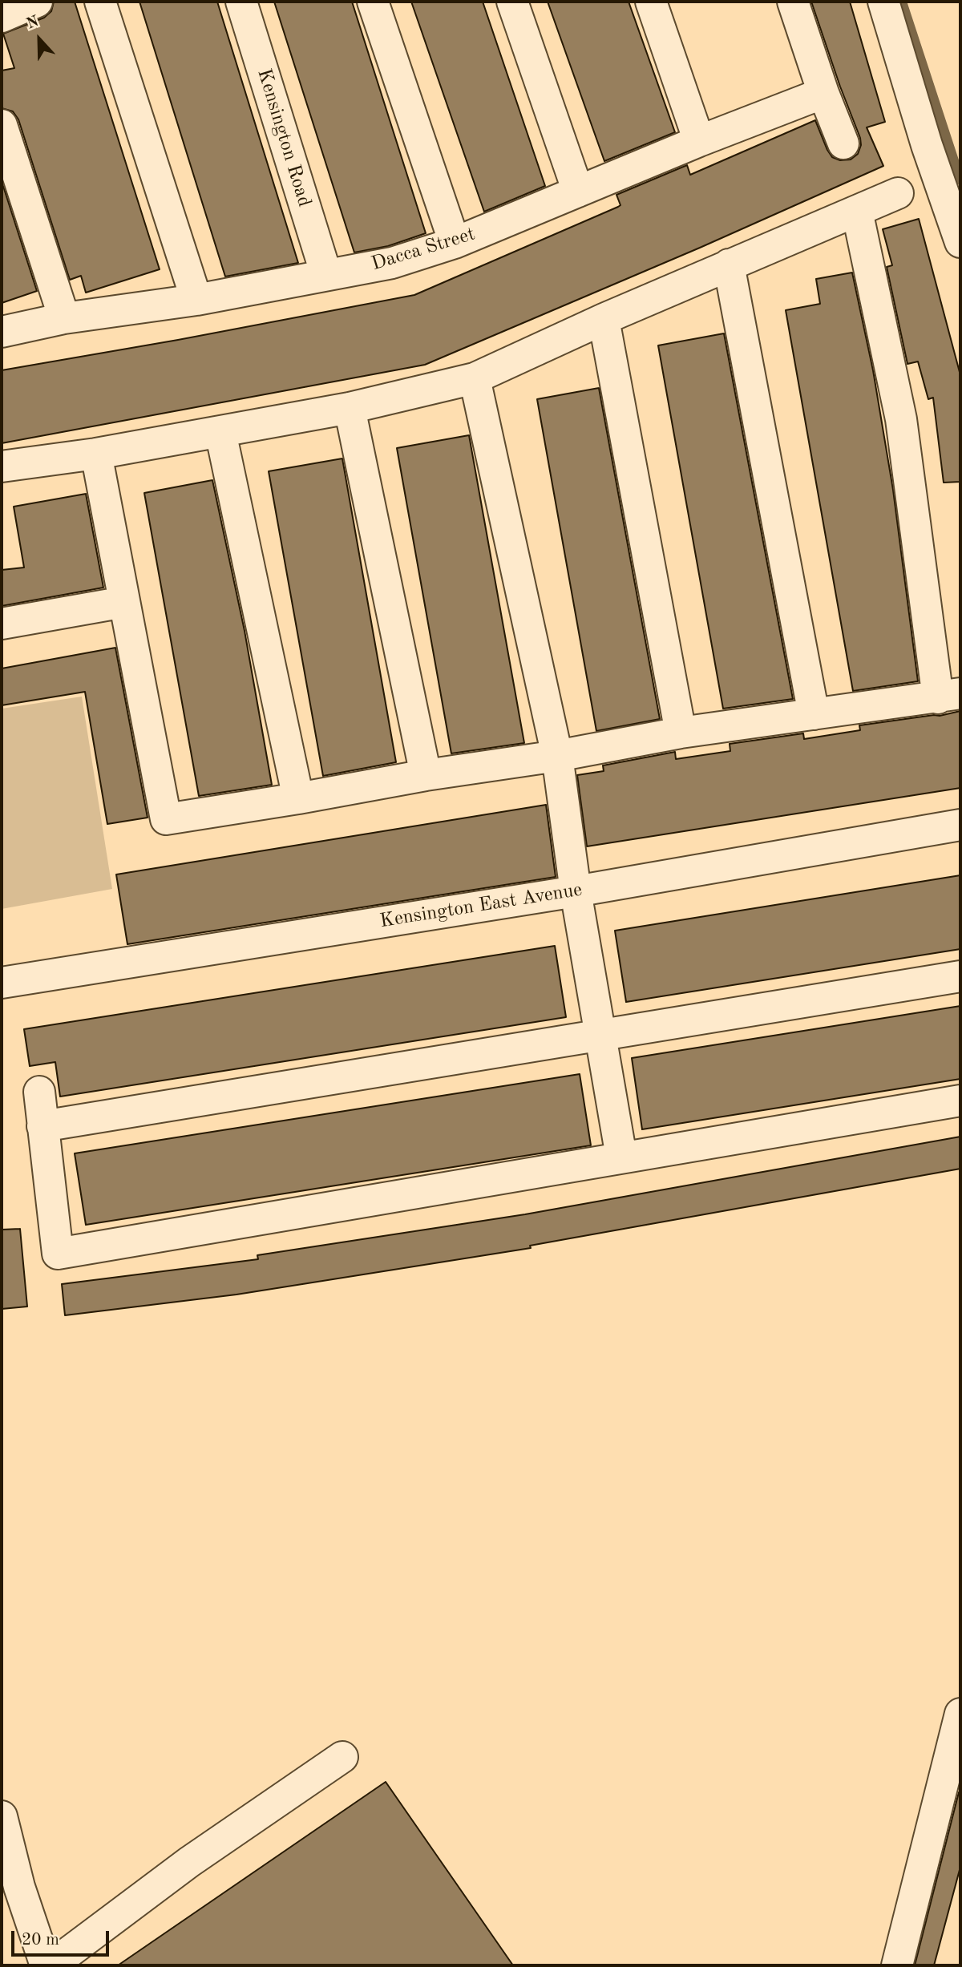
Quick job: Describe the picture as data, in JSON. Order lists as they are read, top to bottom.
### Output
{
  "streets": {
    "street": ["Kensington Road", "Dacca Street", "Kensington East Avenue"]
  },
  "crossings": [
    ["Kensington Road", "Dacca Street"]
  ],
  "scale_bar": "20 m",
  "north": "top"
}
